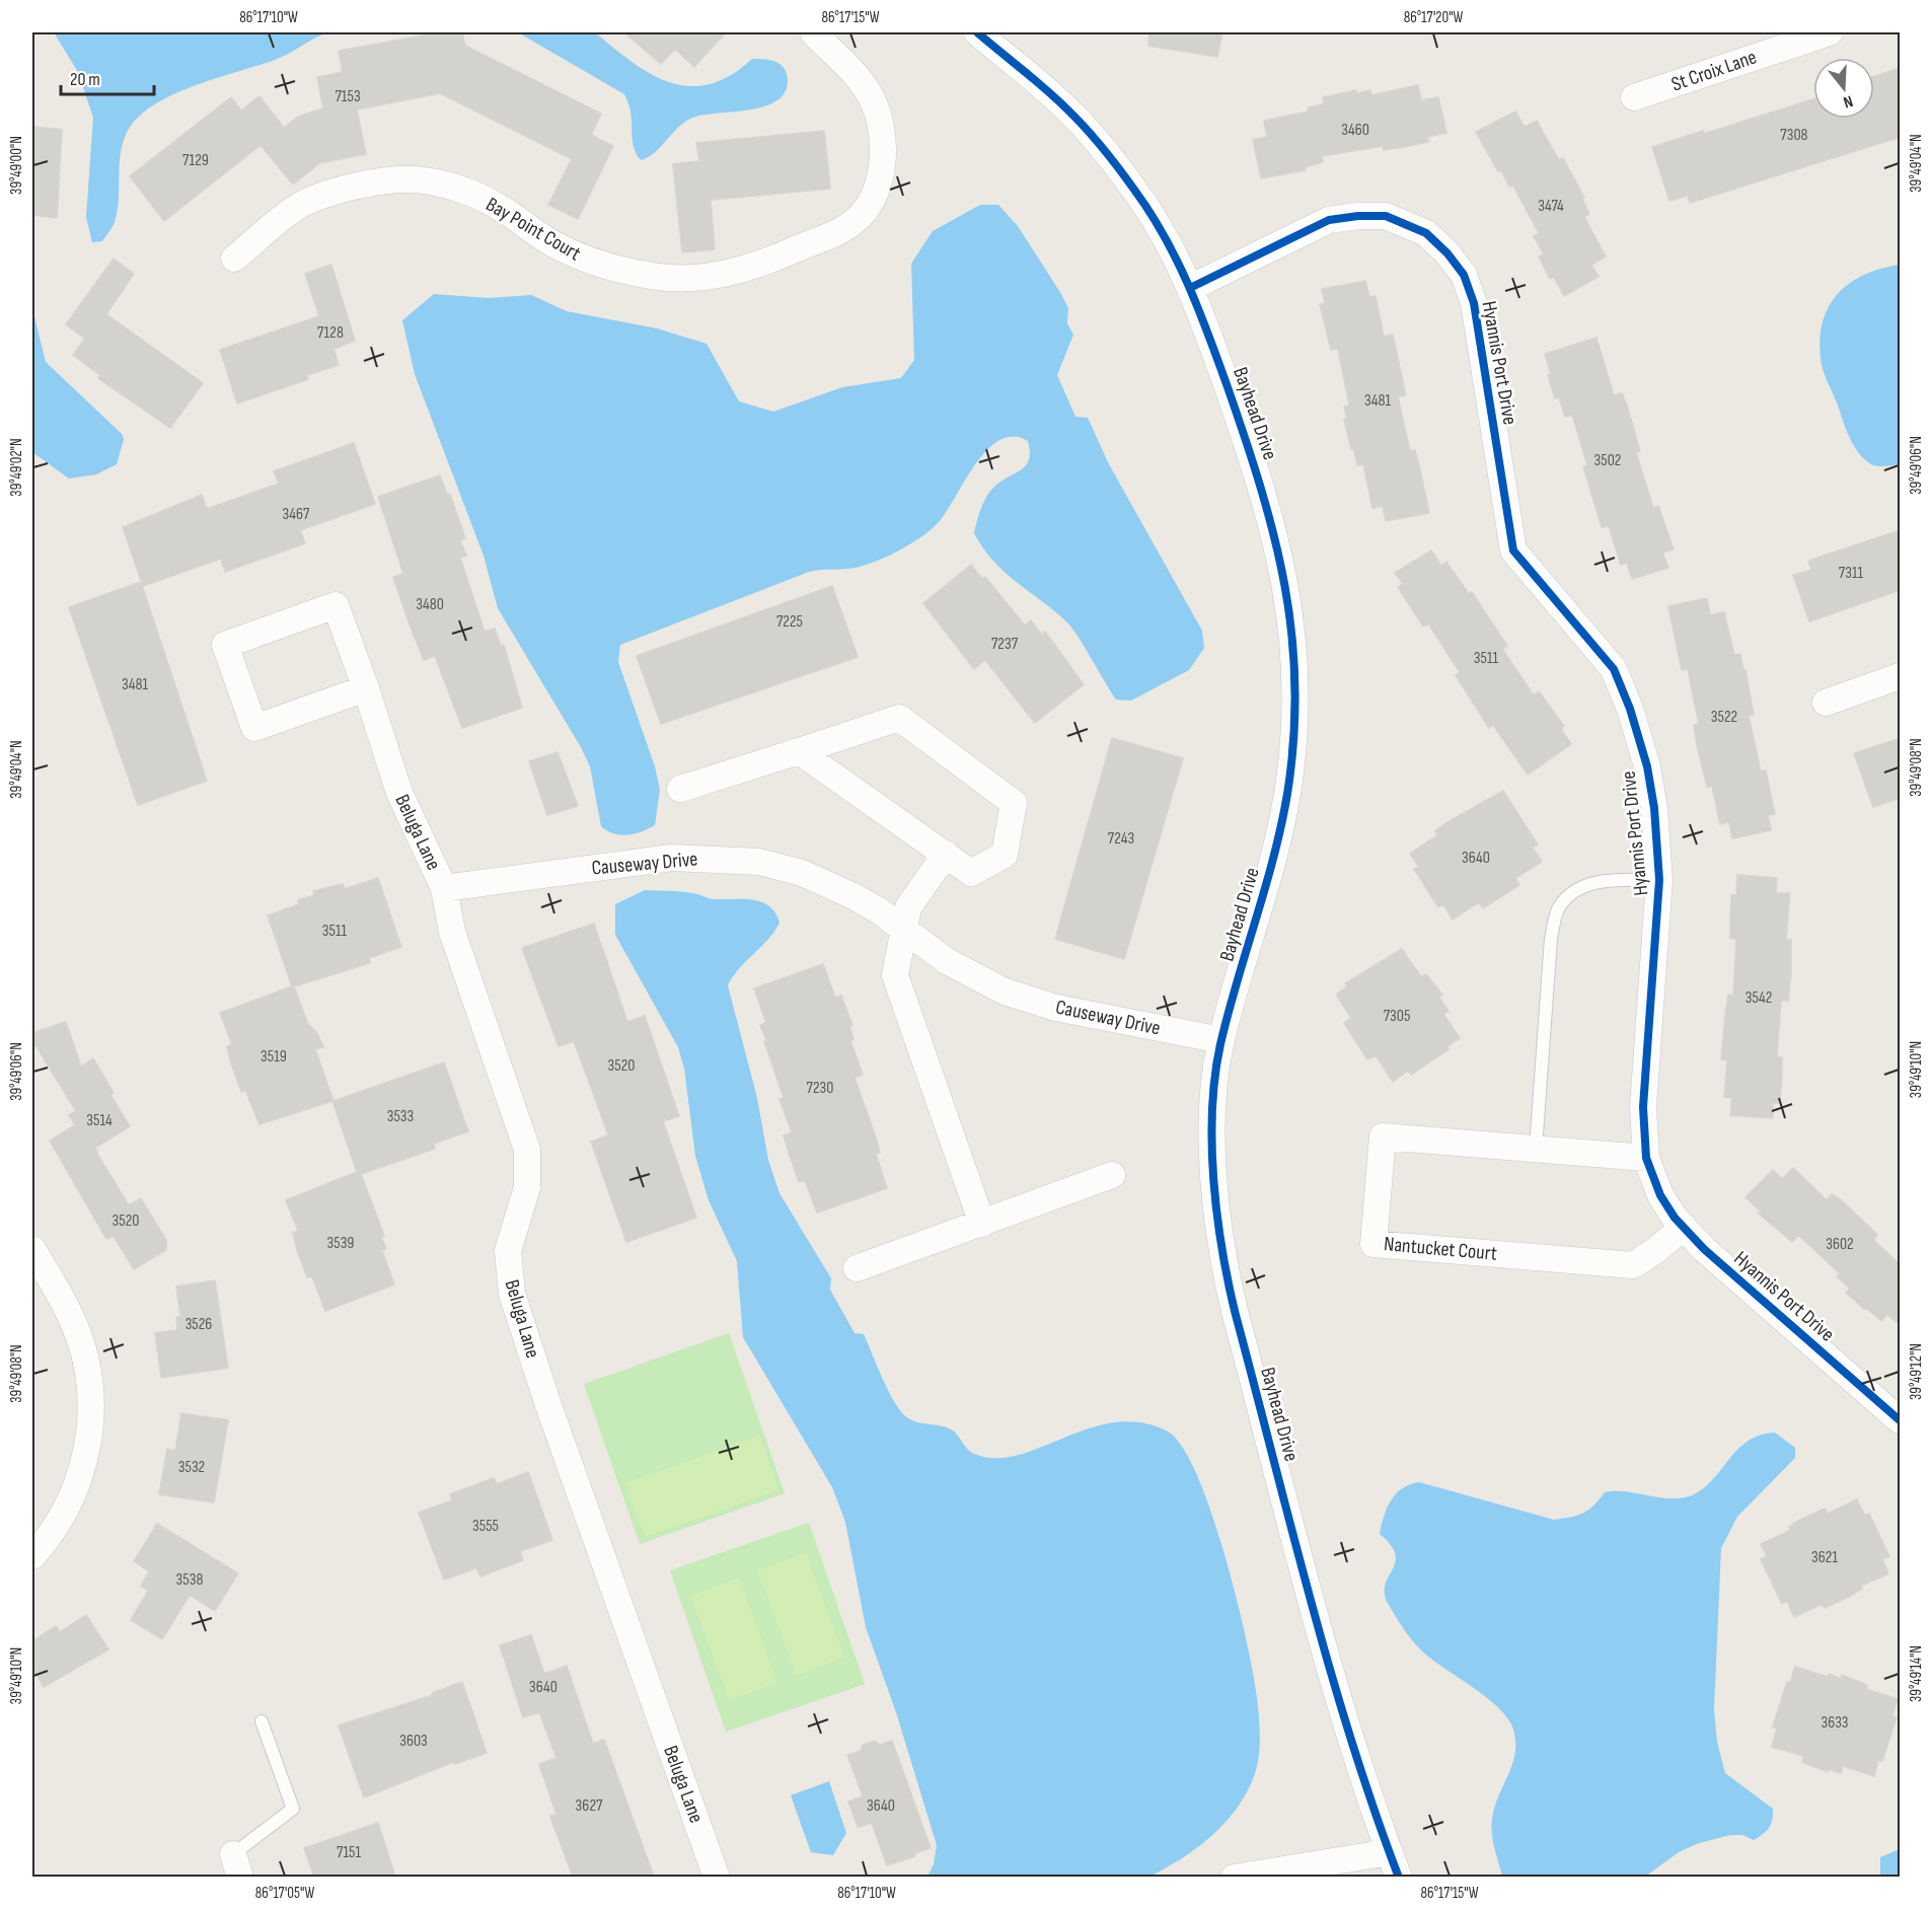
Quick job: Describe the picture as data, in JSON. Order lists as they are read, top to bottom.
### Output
{
  "streets": {
    "street": [
      "St Croix Lane",
      "Bay Point Court",
      "Hyannis Port Drive",
      "Bayhead Drive",
      "Beluga Lane",
      "Causeway Drive",
      "Nantucket Court"
    ]
  },
  "crossings": [
    ["Hyannis Port Drive", "Bayhead Drive"],
    ["Hyannis Port Drive", "Nantucket Court"],
    ["Bayhead Drive", "Causeway Drive"],
    ["Beluga Lane", "Causeway Drive"]
  ],
  "house_numbers": [
    "7153",
    "3460",
    "7308",
    "7129",
    "3474",
    "7128",
    "3481",
    "3502",
    "3467",
    "7311",
    "3480",
    "7225",
    "7237",
    "3511",
    "3481",
    "3522",
    "7243",
    "3640",
    "3511",
    "3542",
    "7305",
    "3519",
    "3520",
    "7230",
    "3533",
    "3514",
    "3520",
    "3539",
    "3602",
    "3526",
    "3532",
    "3555",
    "3621",
    "3538",
    "3640",
    "3633",
    "3603",
    "3627",
    "3640",
    "7151"
  ],
  "scale_bar": "20 m",
  "north": "bottom",
  "coordinates": [
    "86°17'10\"W",
    "86°17'15\"W",
    "86°17'20\"W",
    "39°49'04\"N",
    "39°49'00\"N",
    "39°49'06\"N",
    "39°49'02\"N",
    "39°49'08\"N",
    "39°49'10\"N",
    "39°49'12\"N",
    "39°49'14\"N",
    "86°17'05\"W"
  ]
}
